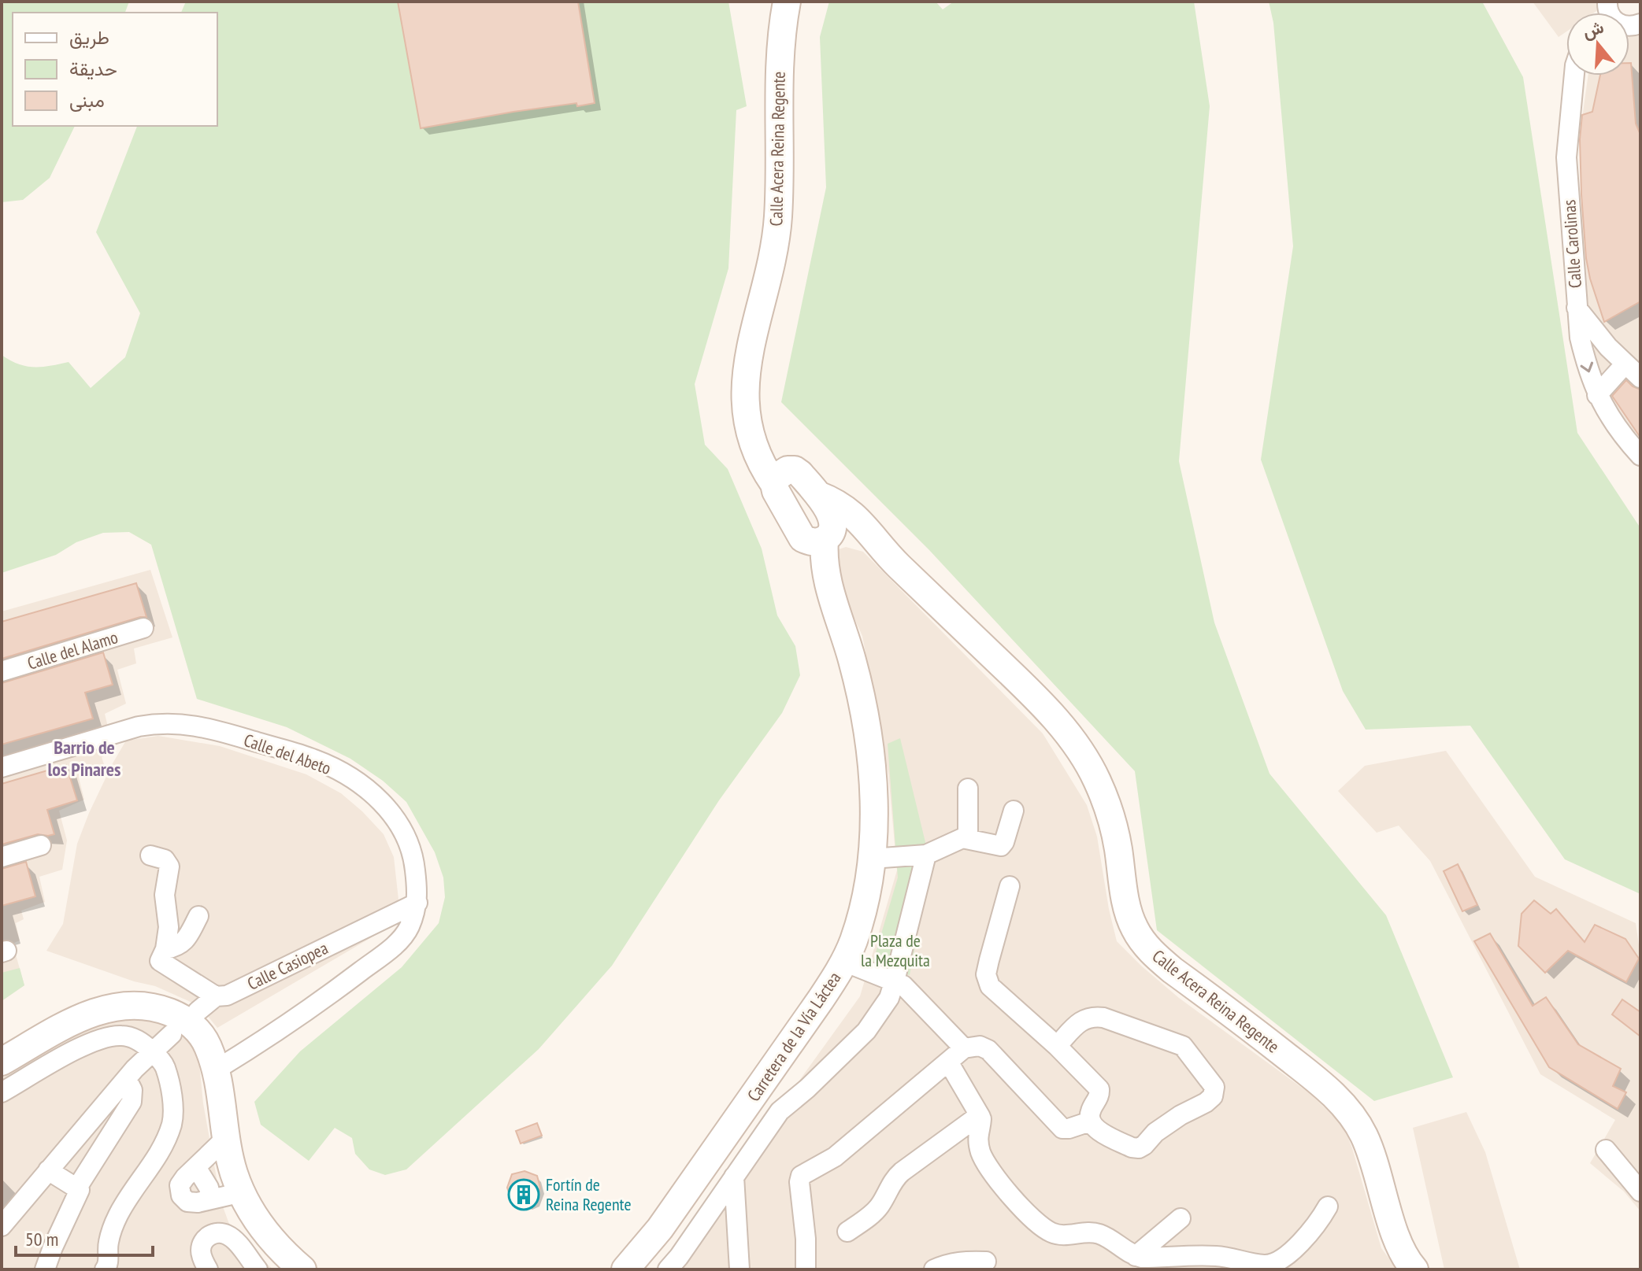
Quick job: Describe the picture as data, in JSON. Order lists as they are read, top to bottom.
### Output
{
  "streets": {
    "street": [
      "Calle Acera Reina Regente",
      "Calle Carolinas",
      "Calle del Alamo",
      "Calle del Abeto",
      "Calle Casiopea",
      "Carretera de la Vía Láctea"
    ]
  },
  "crossings": [
    ["Calle Acera Reina Regente", "Carretera de la Vía Láctea"],
    ["Calle del Abeto", "Calle Casiopea"]
  ],
  "districts": ["Barrio de los Pinares"],
  "parks": ["Plaza de la Mezquita"],
  "places": {
    "building": ["Fortín de Reina Regente"]
  },
  "legend": ["طريق", "حديقة", "مبنى"],
  "scale_bar": "50 m",
  "north": "top"
}
